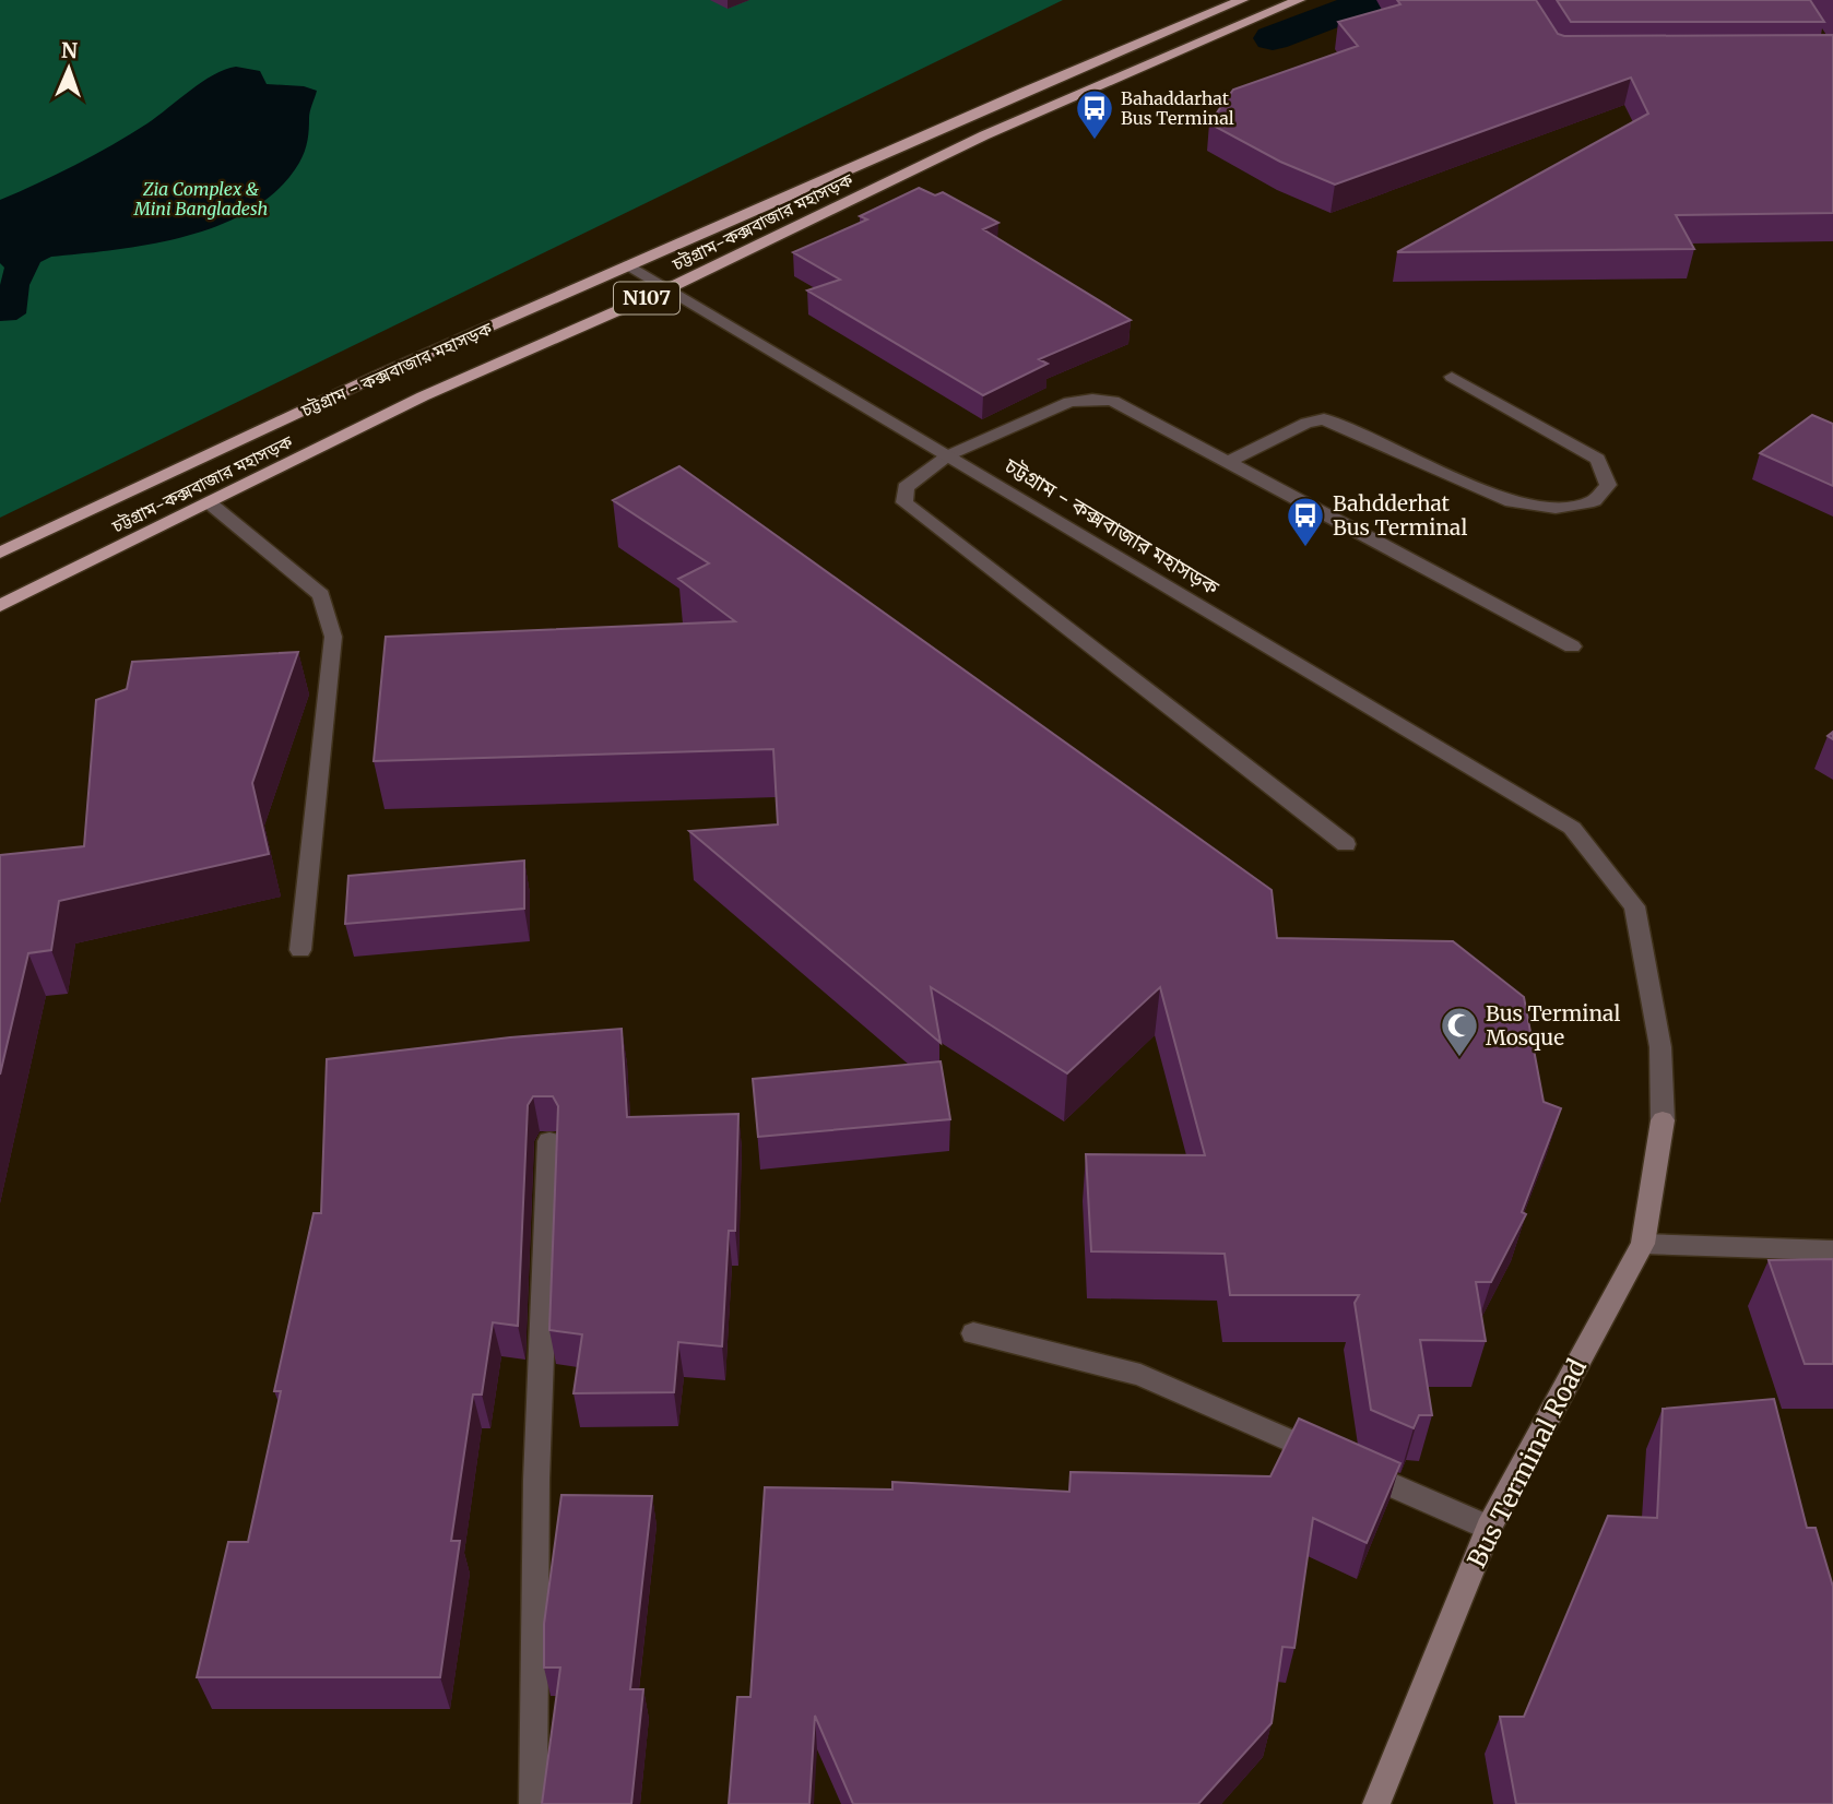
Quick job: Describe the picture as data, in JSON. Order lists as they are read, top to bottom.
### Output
{
  "streets": {
    "highway": ["চট্টগ্রাম-কক্সবাজার মহাসড়ক", "N107", "চট্টগ্রাম - কক্সবাজার মহাসড়ক"],
    "main road": ["Bus Terminal Road"]
  },
  "crossings": [
    ["চট্টগ্রাম-কক্সবাজার মহাসড়ক", "চট্টগ্রাম - কক্সবাজার মহাসড়ক"]
  ],
  "parks": ["Zia Complex & Mini Bangladesh"],
  "places": {
    "bus stop": ["Bahaddarhat Bus Terminal", "Bahdderhat Bus Terminal"],
    "mosque": ["Bus Terminal Mosque"]
  },
  "north": "top"
}
